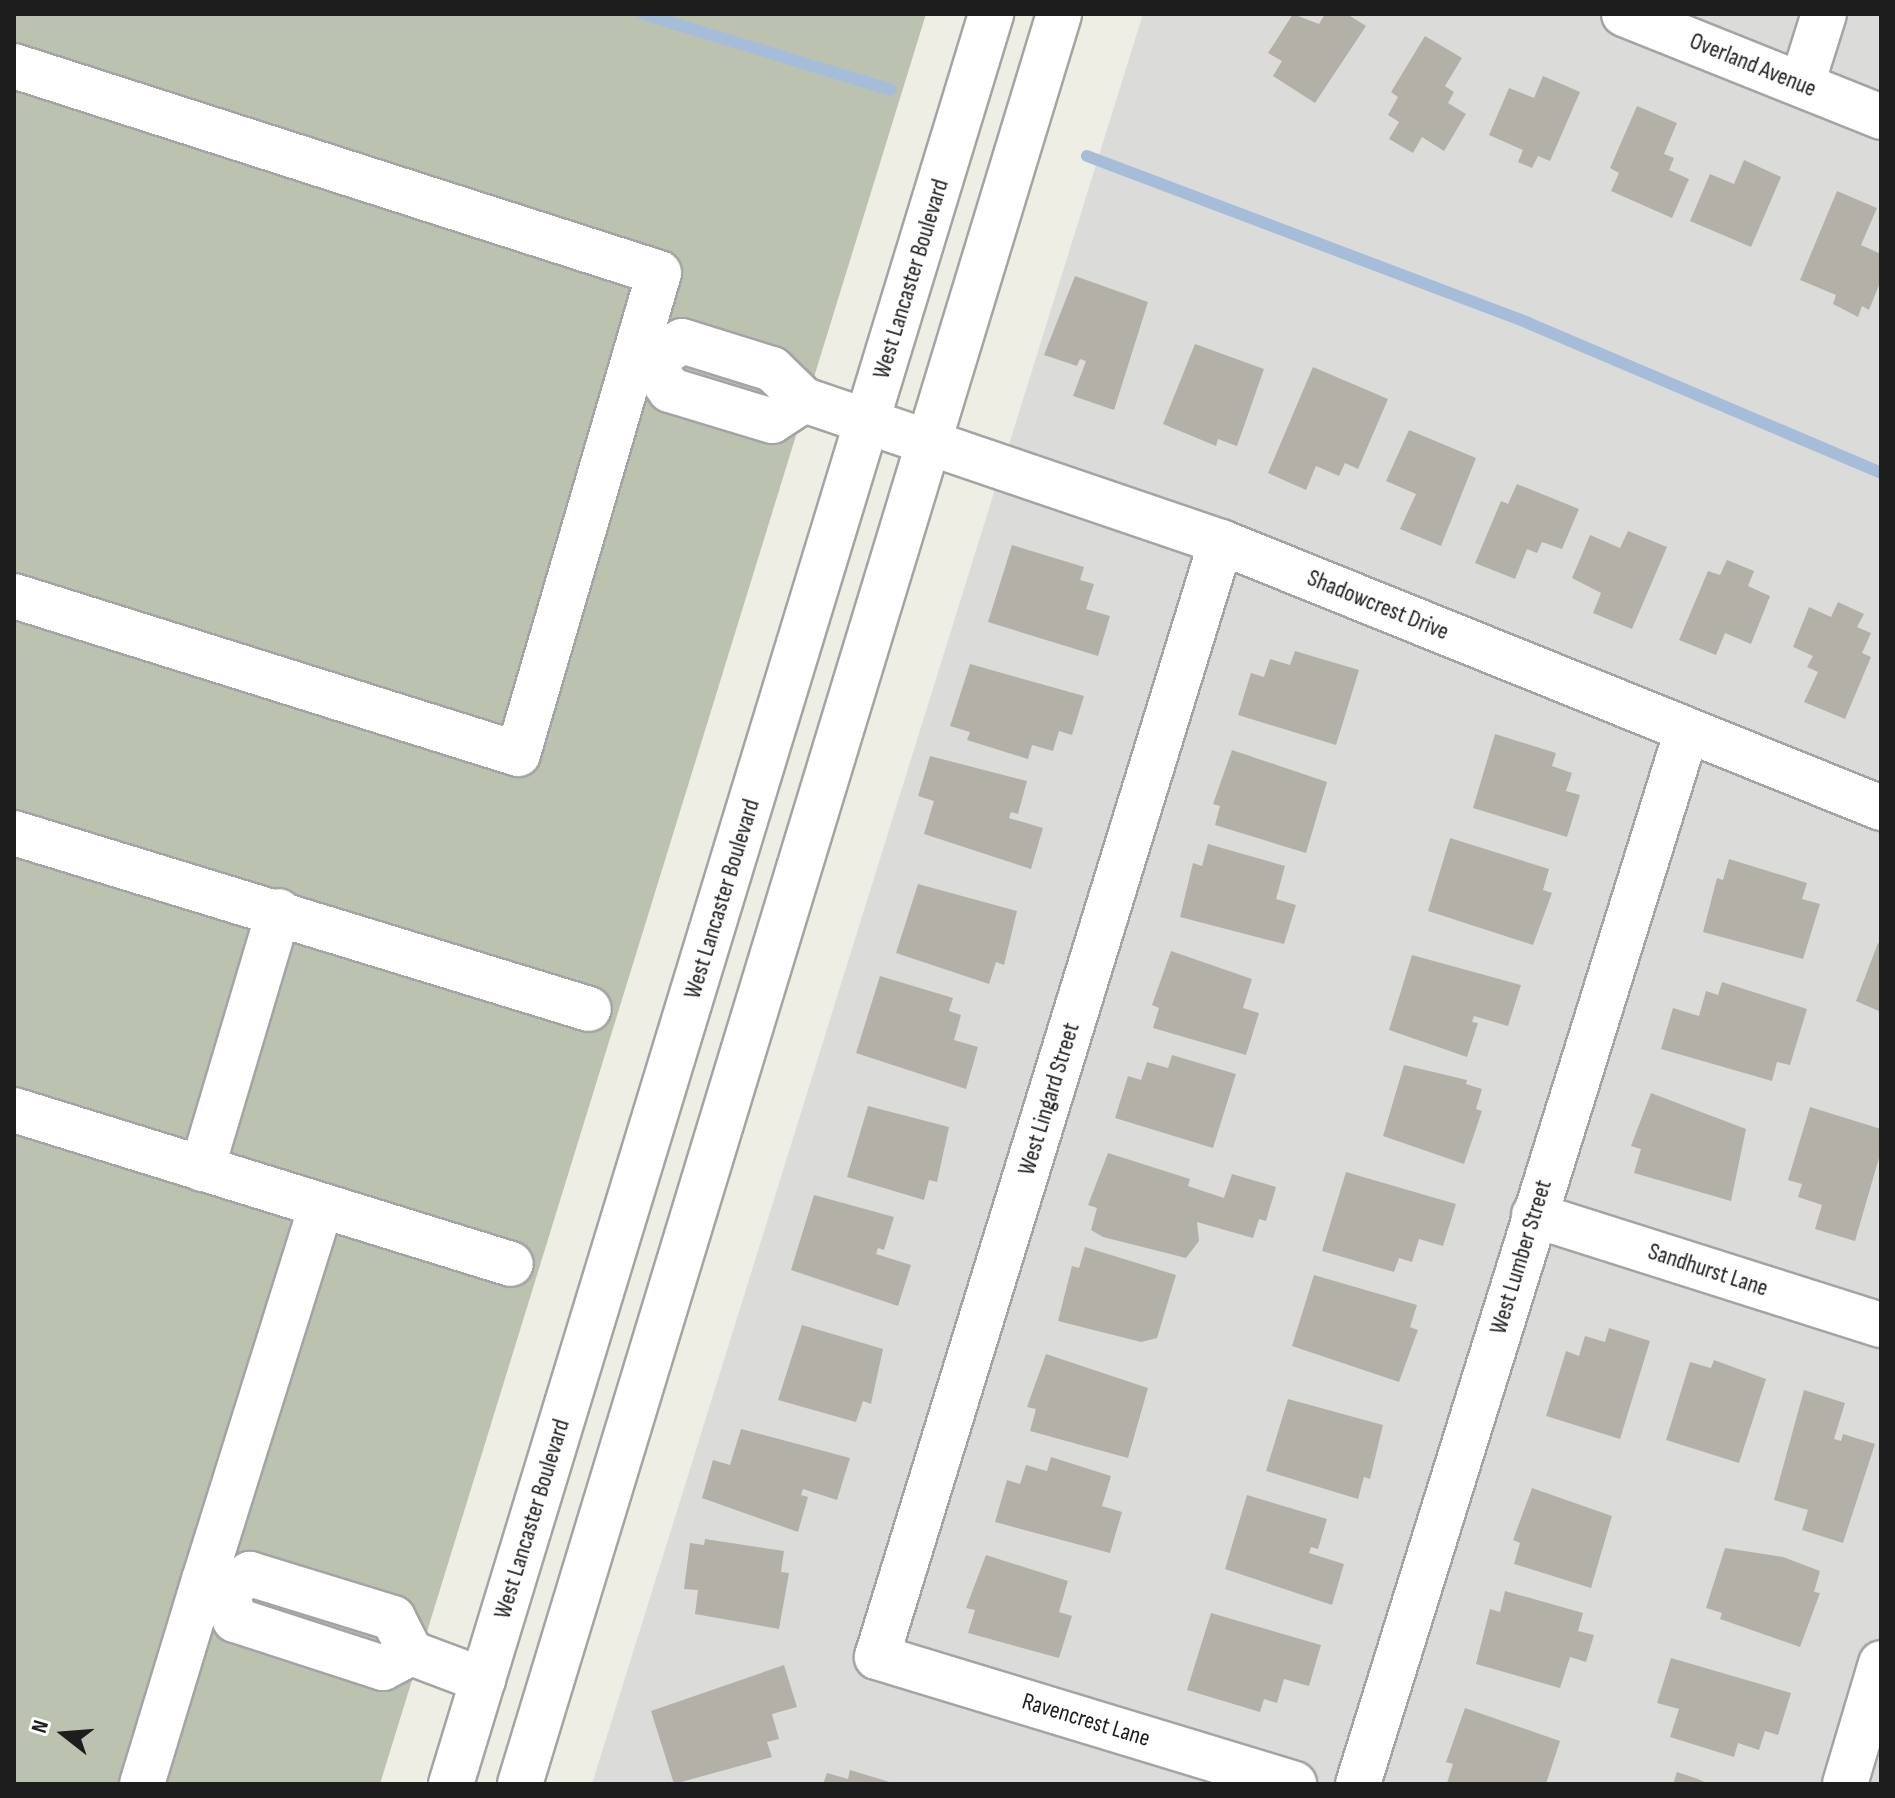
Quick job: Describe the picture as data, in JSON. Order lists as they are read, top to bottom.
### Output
{
  "streets": {
    "street": [
      "Overland Avenue",
      "West Lancaster Boulevard",
      "Shadowcrest Drive",
      "West Lingard Street",
      "West Lumber Street",
      "Sandhurst Lane",
      "Ravencrest Lane"
    ]
  },
  "crossings": [
    ["West Lancaster Boulevard", "Shadowcrest Drive"],
    ["Shadowcrest Drive", "West Lingard Street"],
    ["Shadowcrest Drive", "West Lumber Street"],
    ["West Lingard Street", "Ravencrest Lane"],
    ["West Lumber Street", "Sandhurst Lane"]
  ],
  "north": "left"
}
